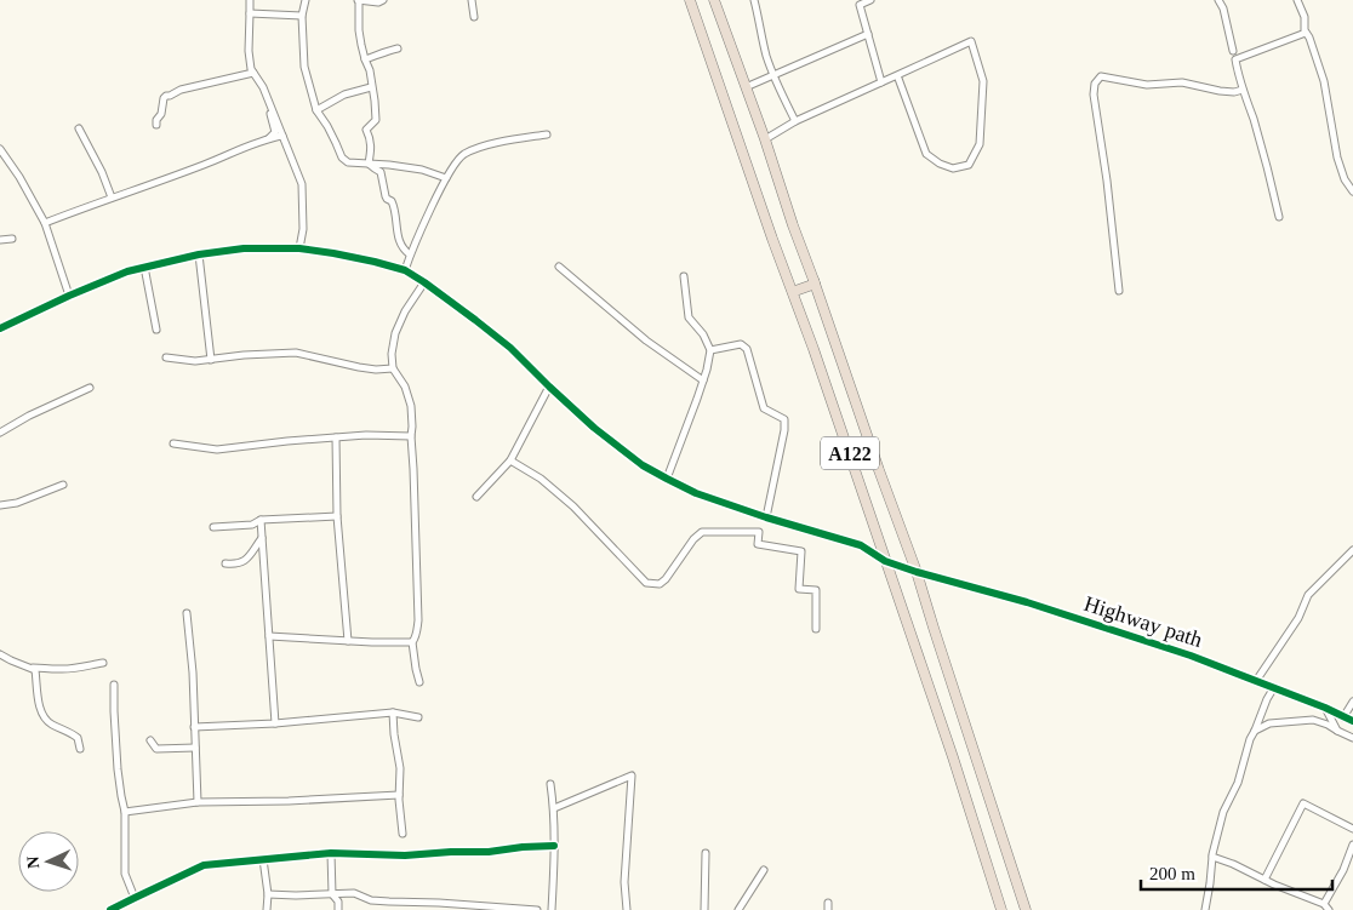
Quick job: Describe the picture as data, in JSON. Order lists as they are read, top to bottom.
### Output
{
  "streets": {
    "highway": ["A122"],
    "street": ["Highway path"]
  },
  "crossings": [
    ["A122", "Highway path"]
  ],
  "scale_bar": "200 m",
  "north": "left"
}
